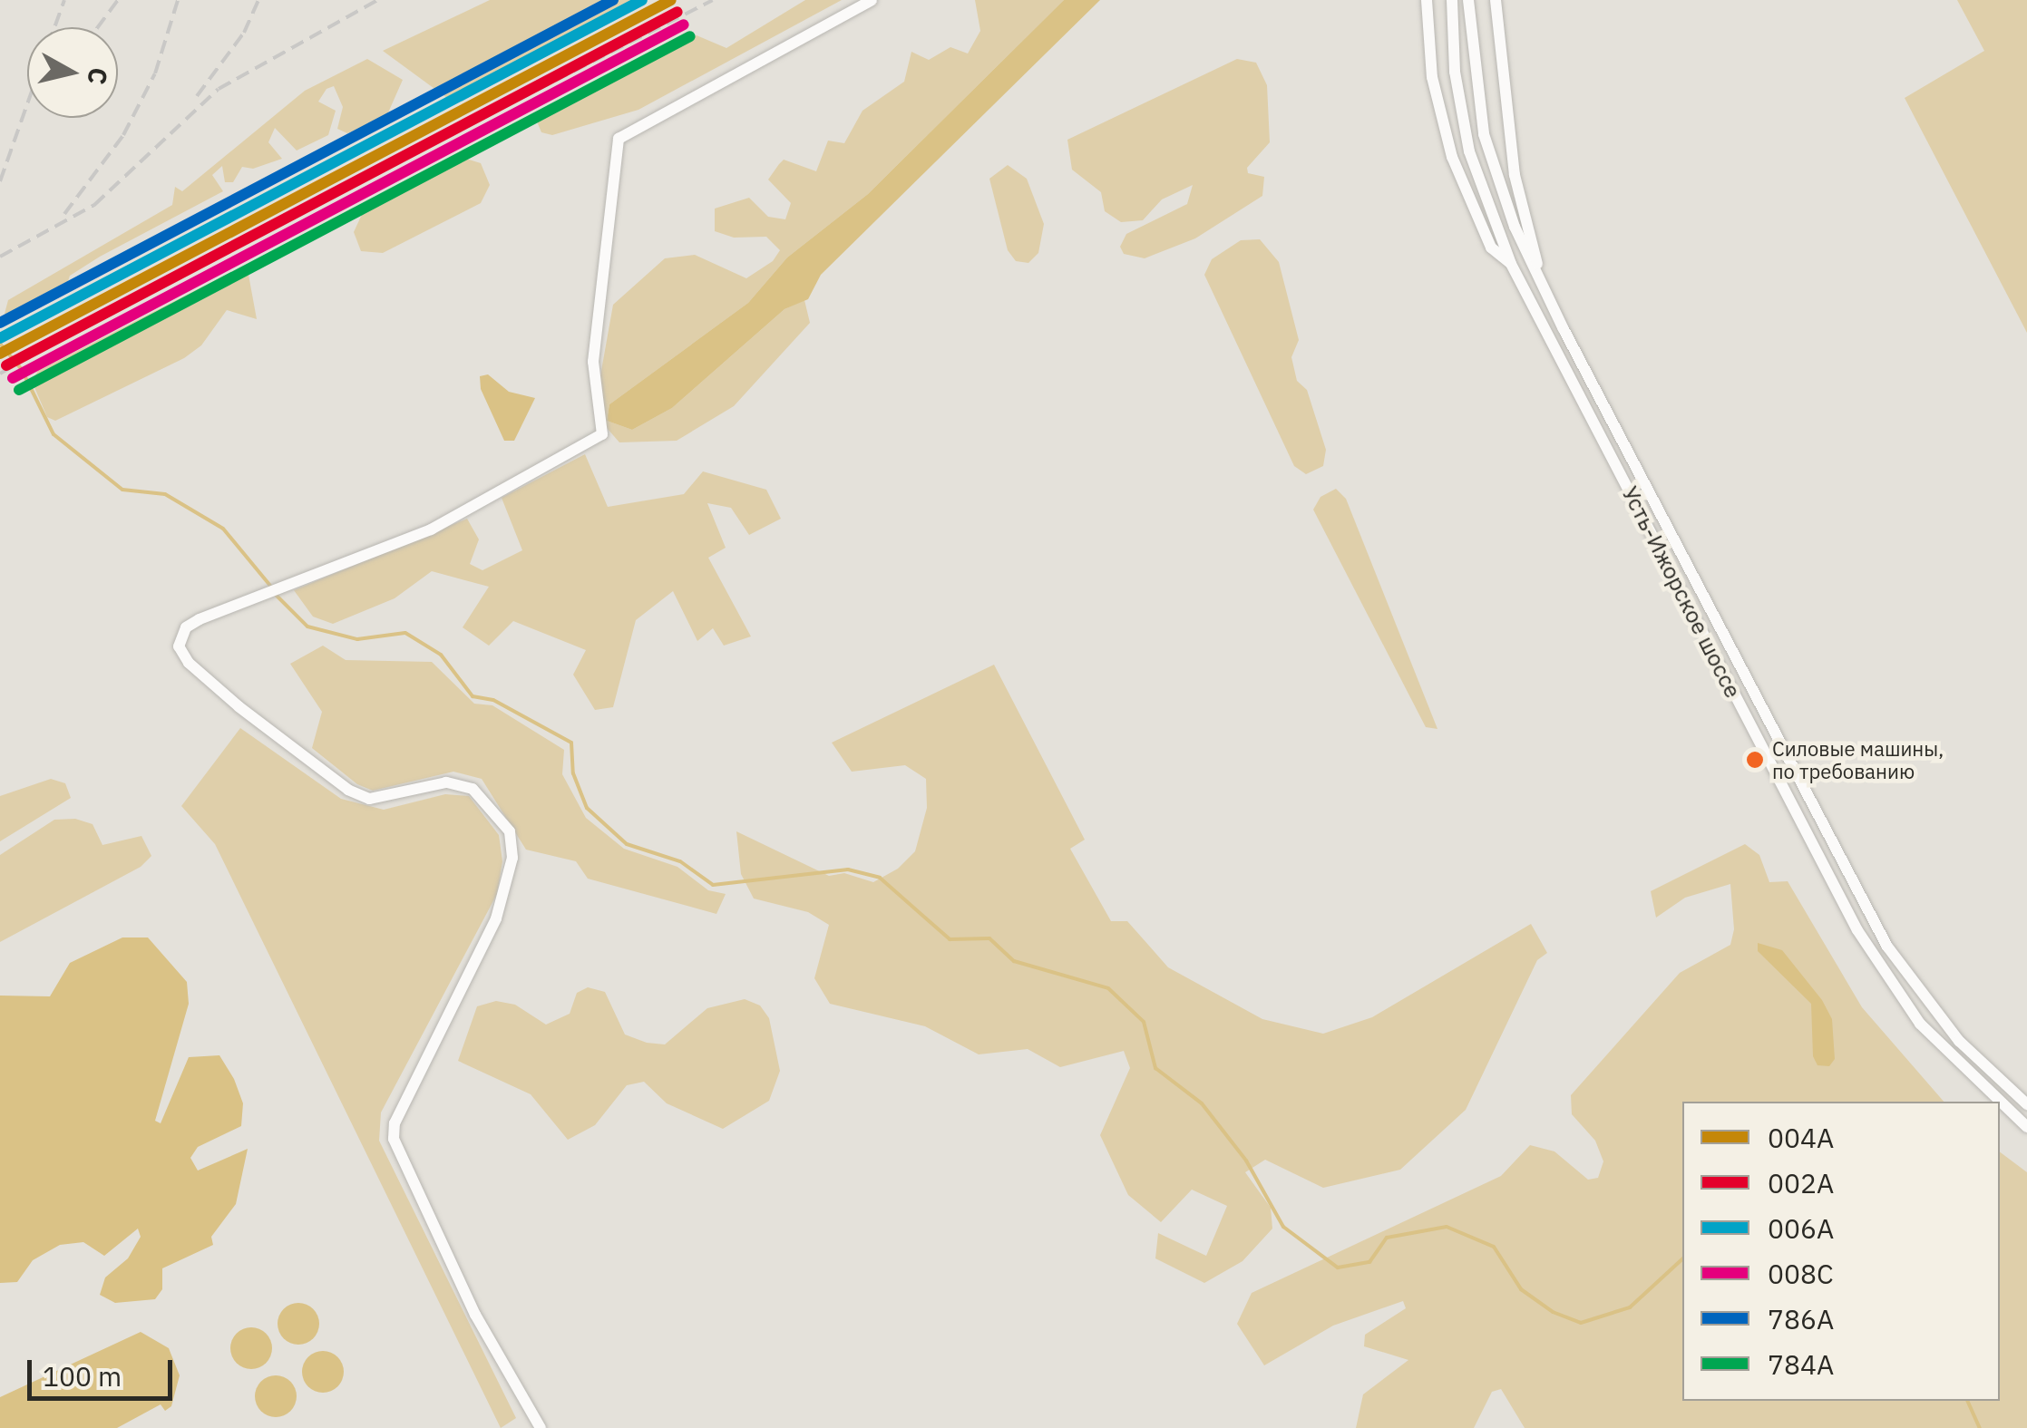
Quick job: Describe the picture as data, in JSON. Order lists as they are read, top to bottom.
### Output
{
  "streets": {
    "street": ["Усть-Ижорское шоссе"]
  },
  "places": ["Силовые машины, по требованию"],
  "lines": [
    "transit line 004А",
    "transit line 006А",
    "transit line 786А",
    "transit line 002А",
    "transit line 008С",
    "transit line 784А"
  ],
  "legend": [
    "004А",
    "002А",
    "006А",
    "008С",
    "786А",
    "784А"
  ],
  "scale_bar": "100 m",
  "north": "right"
}
